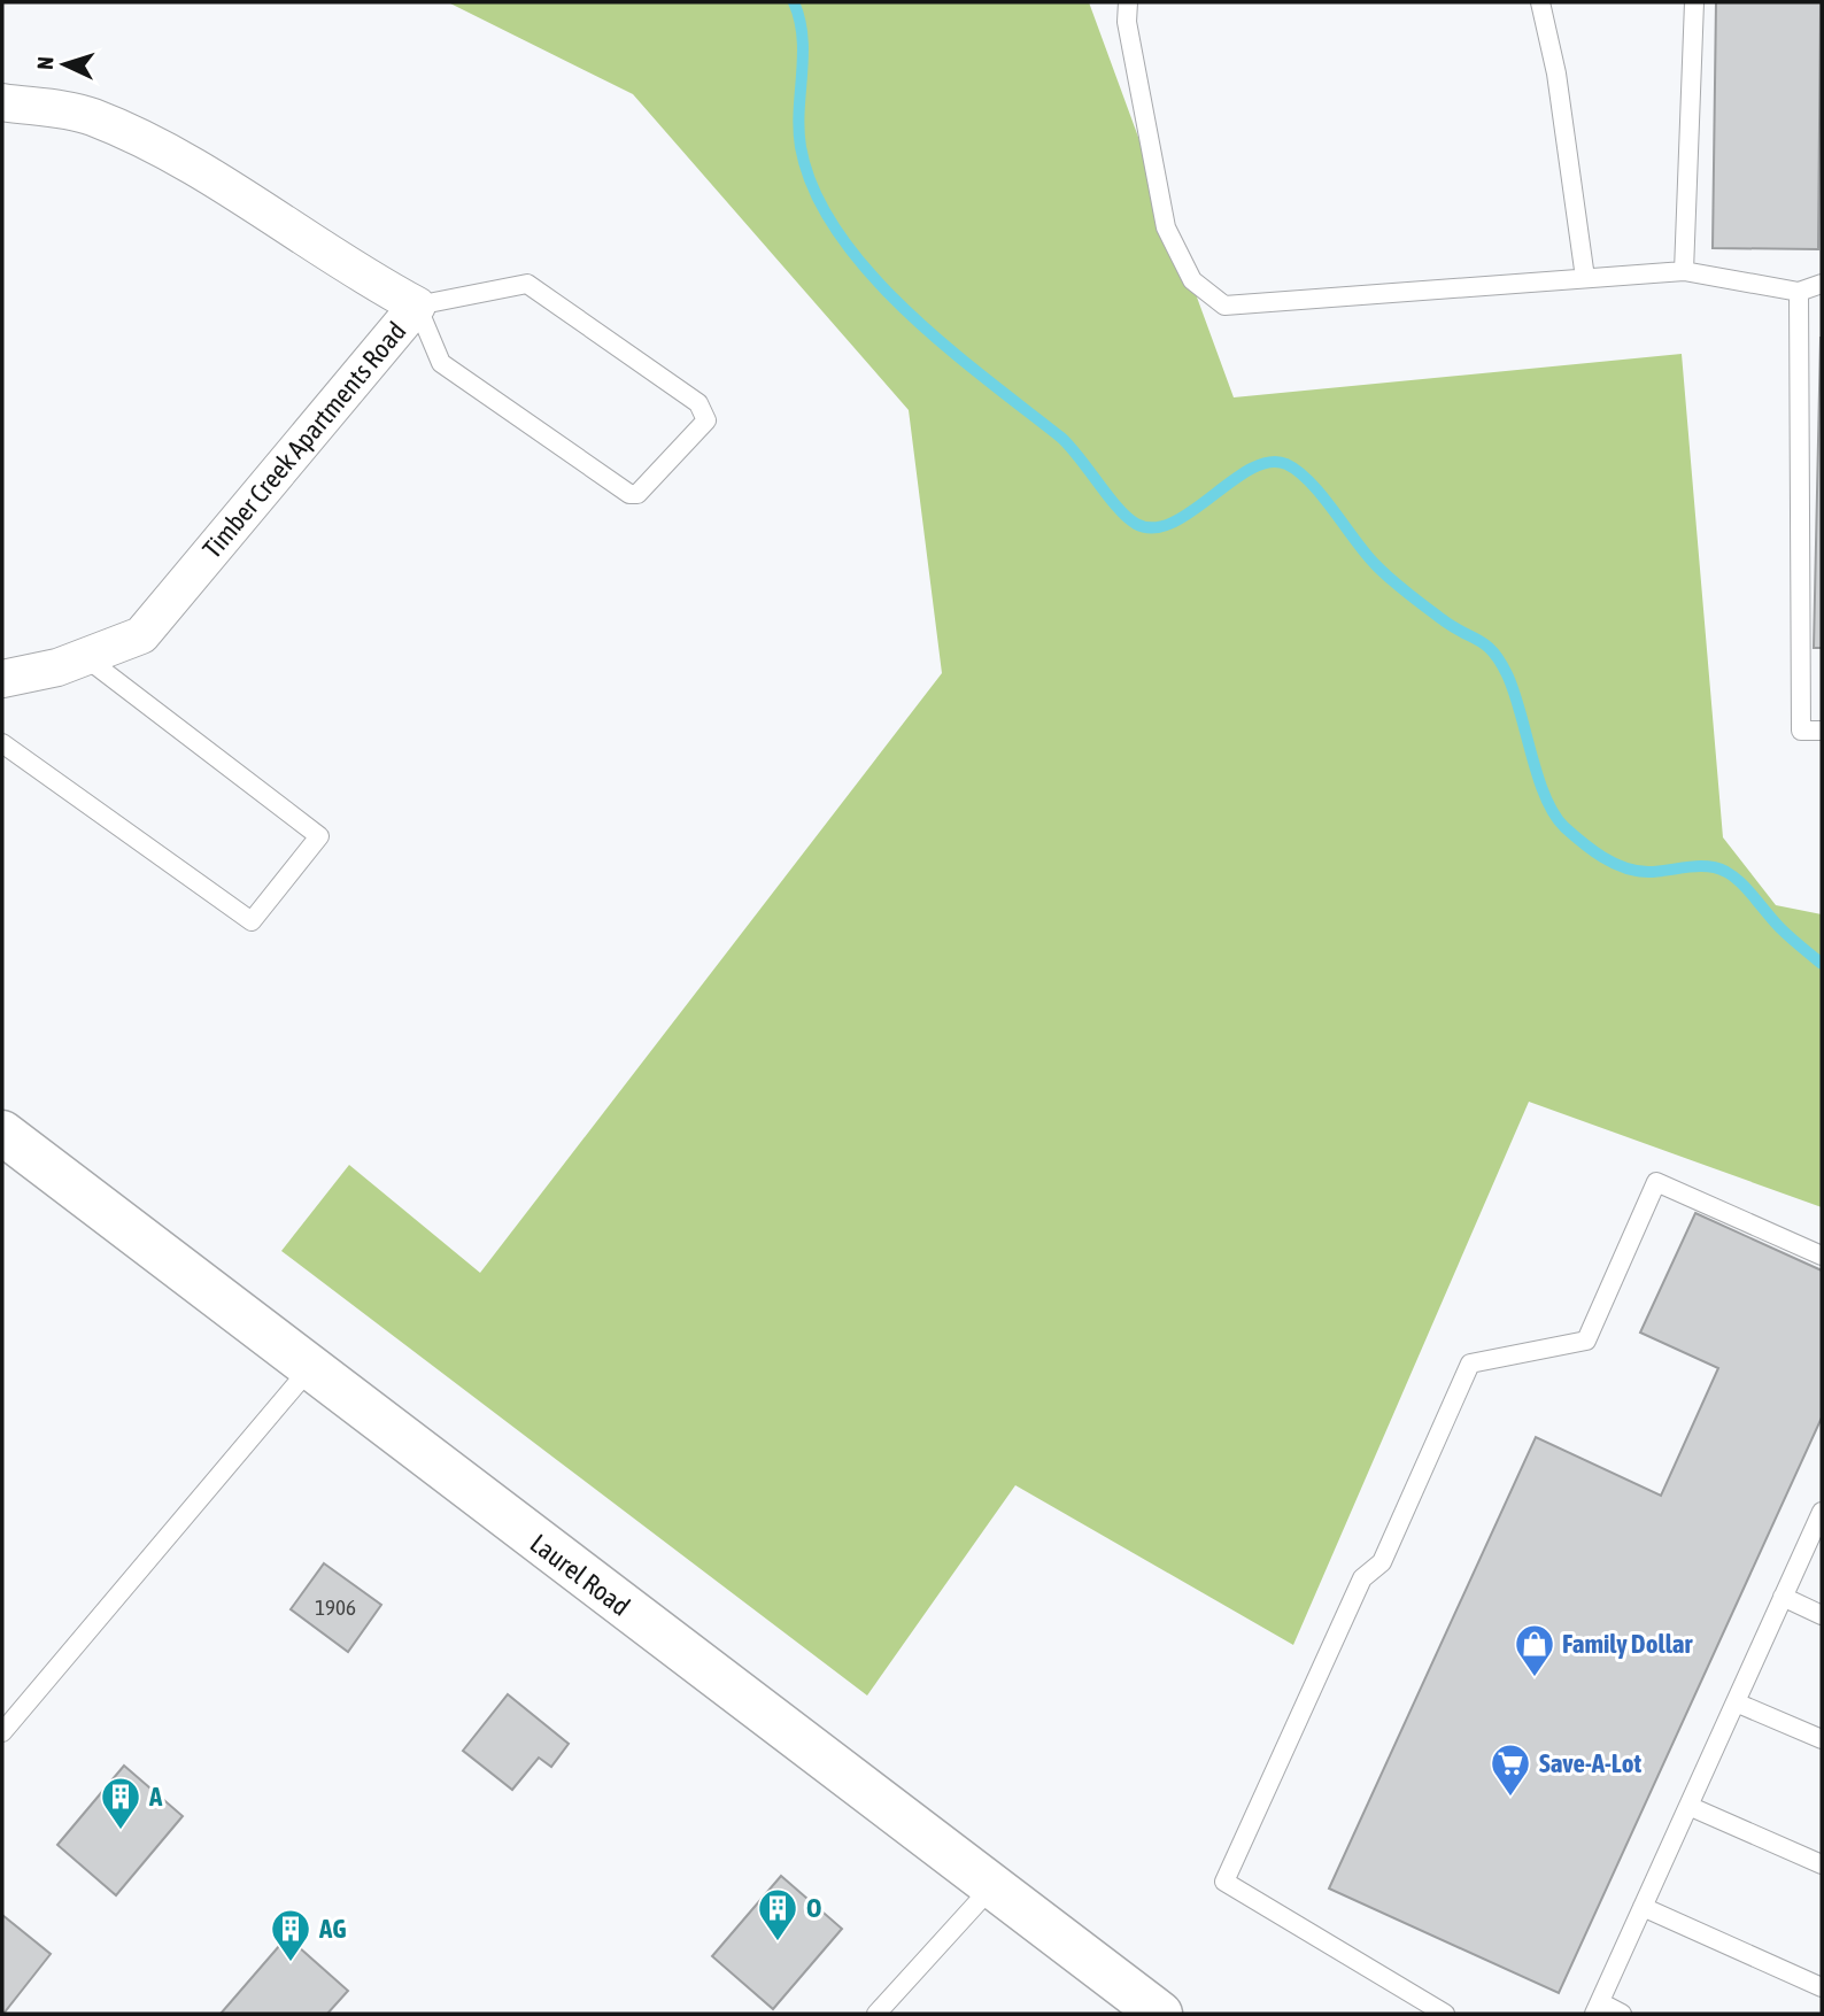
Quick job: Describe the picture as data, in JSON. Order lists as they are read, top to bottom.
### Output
{
  "streets": {
    "main road": ["Laurel Road"],
    "street": ["Timber Creek Apartments Road"]
  },
  "places": {
    "shop": ["Family Dollar"],
    "supermarket": ["Save-A-Lot"],
    "building": ["A", "O", "AG"]
  },
  "house_numbers": ["1906"],
  "north": "left"
}
